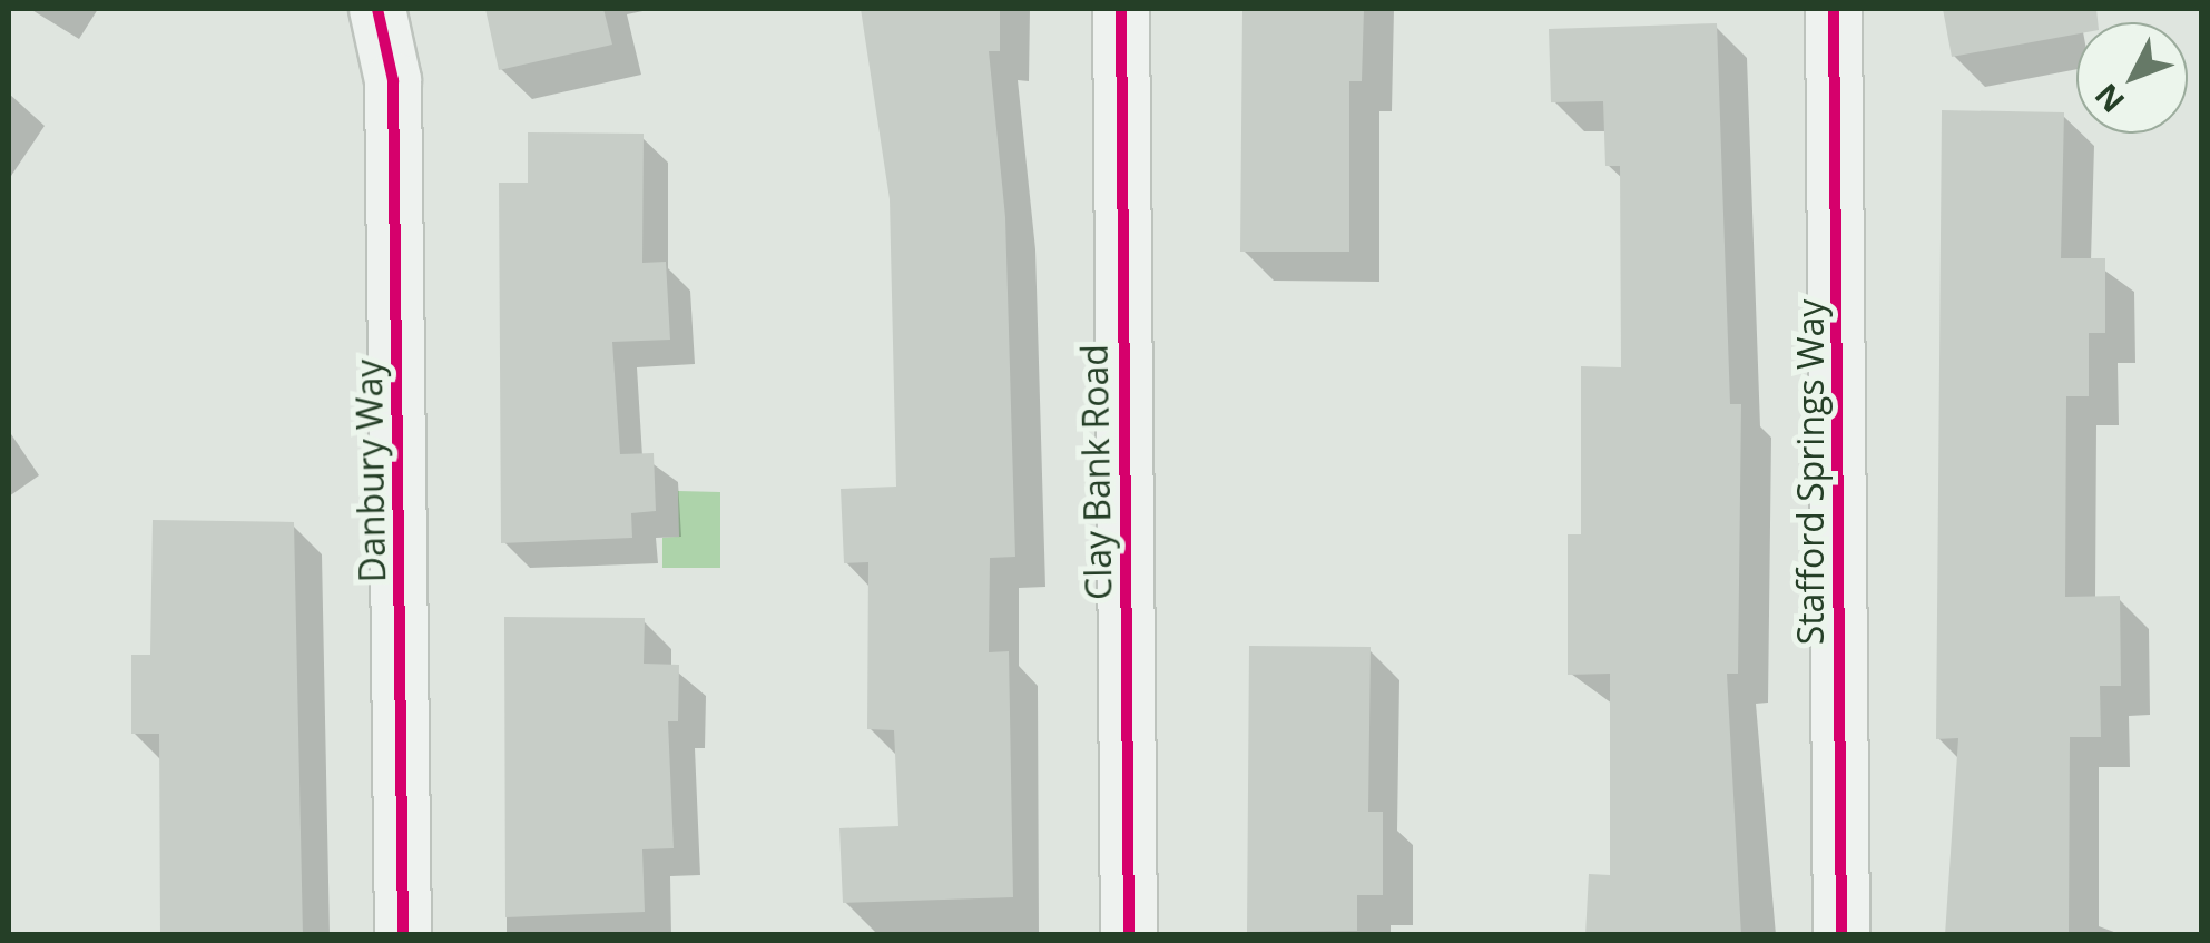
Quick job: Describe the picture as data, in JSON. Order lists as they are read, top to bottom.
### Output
{
  "streets": {
    "street": ["Danbury Way", "Clay Bank Road", "Stafford Springs Way"]
  },
  "north": "bottom left"
}
